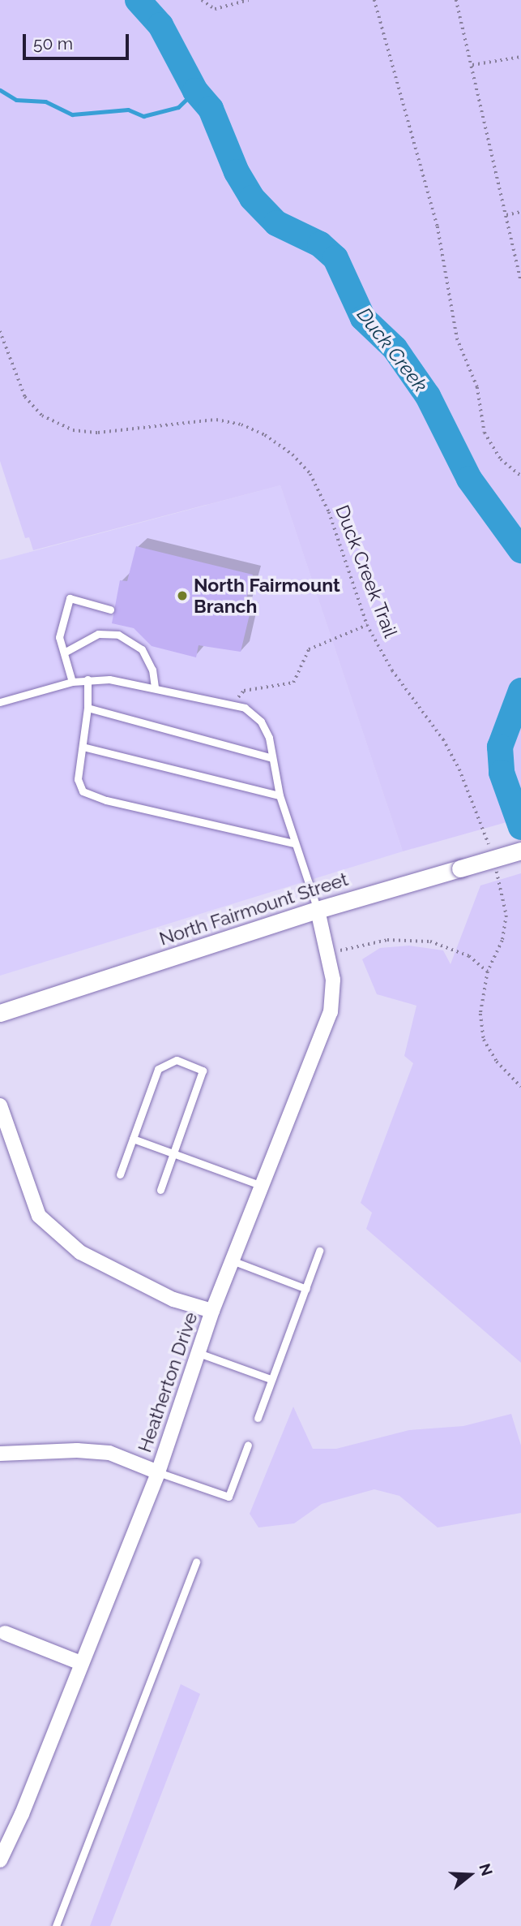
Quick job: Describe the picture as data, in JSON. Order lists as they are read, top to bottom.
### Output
{
  "streets": {
    "street": ["North Fairmount Street", "Heatherton Drive"],
    "path": ["Duck Creek Trail"]
  },
  "crossings": [
    ["North Fairmount Street", "Heatherton Drive"]
  ],
  "water": ["Duck Creek"],
  "places": ["North Fairmount Branch"],
  "scale_bar": "50 m",
  "north": "right"
}
